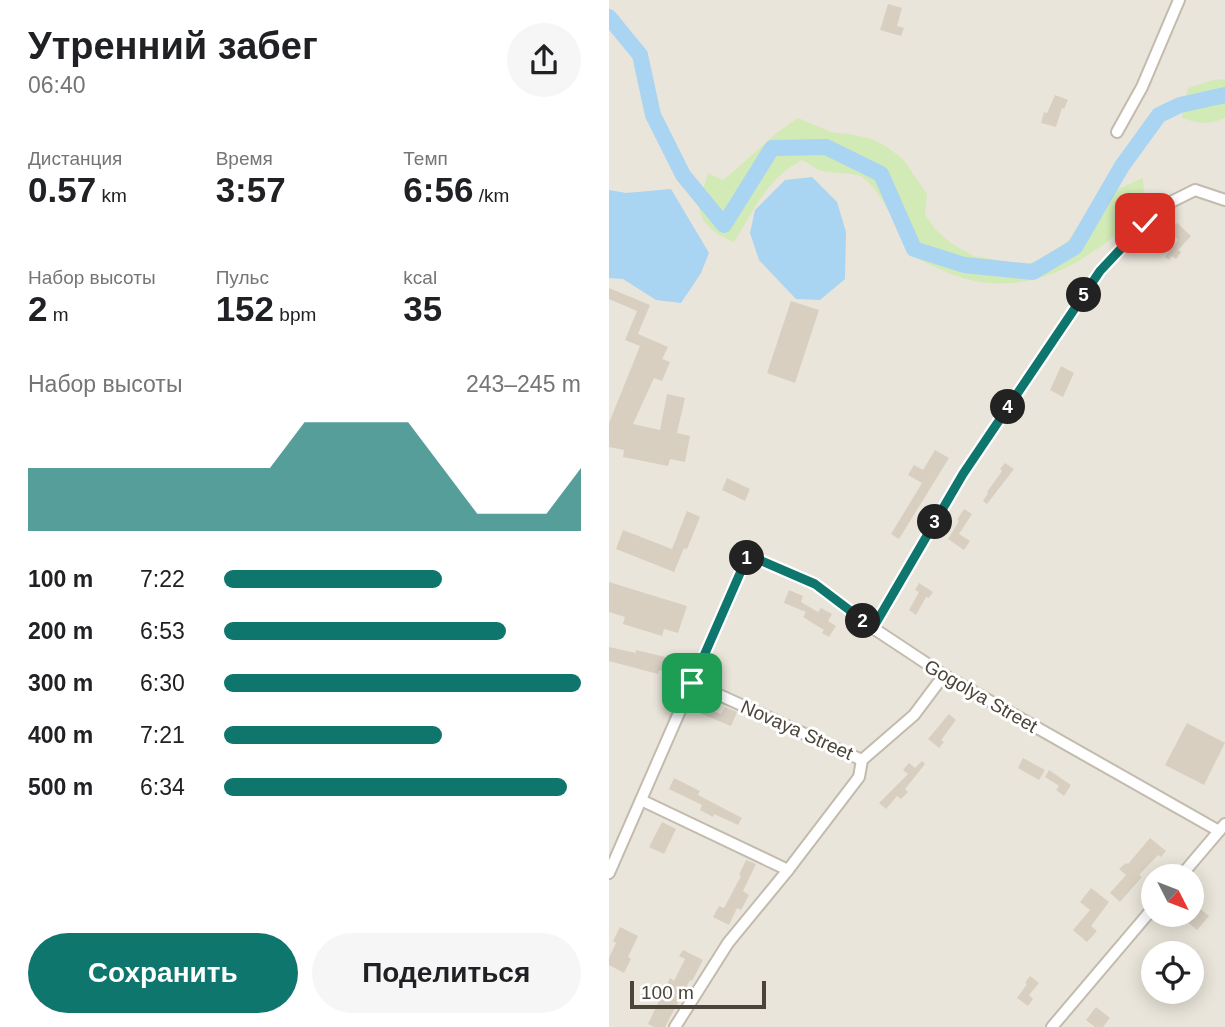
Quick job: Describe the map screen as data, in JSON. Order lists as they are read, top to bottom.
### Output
{
  "streets": {
    "street": ["Gogolya Street", "Novaya Street"]
  },
  "crossings": [
    ["Gogolya Street", "Novaya Street"]
  ],
  "scale_bar": "100 m",
  "north": "bottom right",
  "page": {
    "heading": ["Утренний забег", "06:40"],
    "stats": [
      ["Дистанция", "0.57 km"],
      ["Время", "3:57"],
      ["Темп", "6:56 /km"],
      ["Набор высоты", "2 m"],
      ["Пульс", "152 bpm"],
      ["kcal", "35"]
    ],
    "pins": [
      "5",
      "4",
      "3",
      "1",
      "2"
    ],
    "chart": ["Набор высоты", "243–245 m"],
    "list": [
      {
        "name": "100 m",
        "note": "7:22"
      },
      {
        "name": "200 m",
        "note": "6:53"
      },
      {
        "name": "300 m",
        "note": "6:30"
      },
      {
        "name": "400 m",
        "note": "7:21"
      },
      {
        "name": "500 m",
        "note": "6:34"
      }
    ],
    "buttons": ["Сохранить", "Поделиться"],
    "scale": "100 m"
  }
}
